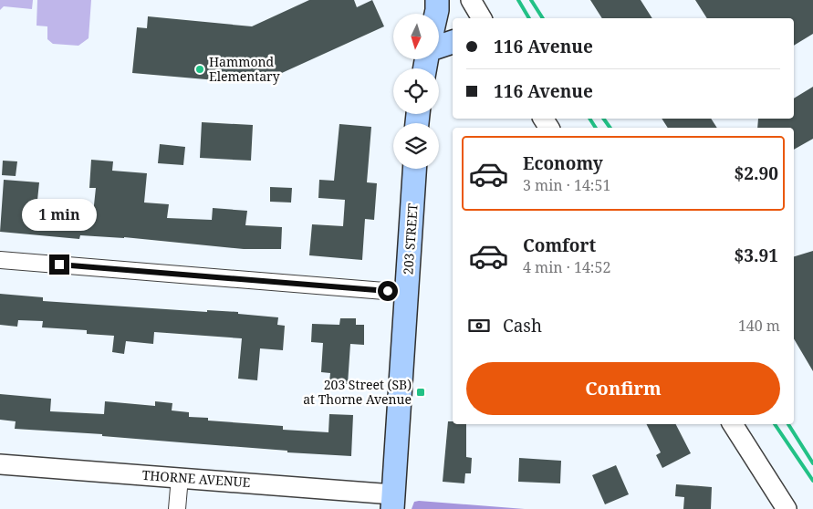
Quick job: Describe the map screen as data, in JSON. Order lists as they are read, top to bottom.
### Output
{
  "streets": {
    "main road": ["203 STREET"],
    "street": ["THORNE AVENUE"]
  },
  "crossings": [
    ["203 STREET", "THORNE AVENUE"]
  ],
  "places": {
    "other": ["Hammond Elementary"],
    "transit": ["203 Street (SB) at Thorne Avenue"]
  },
  "north": "bottom",
  "page": {
    "banner": ["116 Avenue", "116 Avenue"],
    "list": [
      {
        "name": "Economy",
        "note": "3 min · 14:51",
        "value": "$2.90"
      },
      {
        "name": "Comfort",
        "note": "4 min · 14:52",
        "value": "$3.91"
      }
    ],
    "bubble": "1 min",
    "pay": ["Cash", "140 m"],
    "buttons": "Confirm"
  }
}
